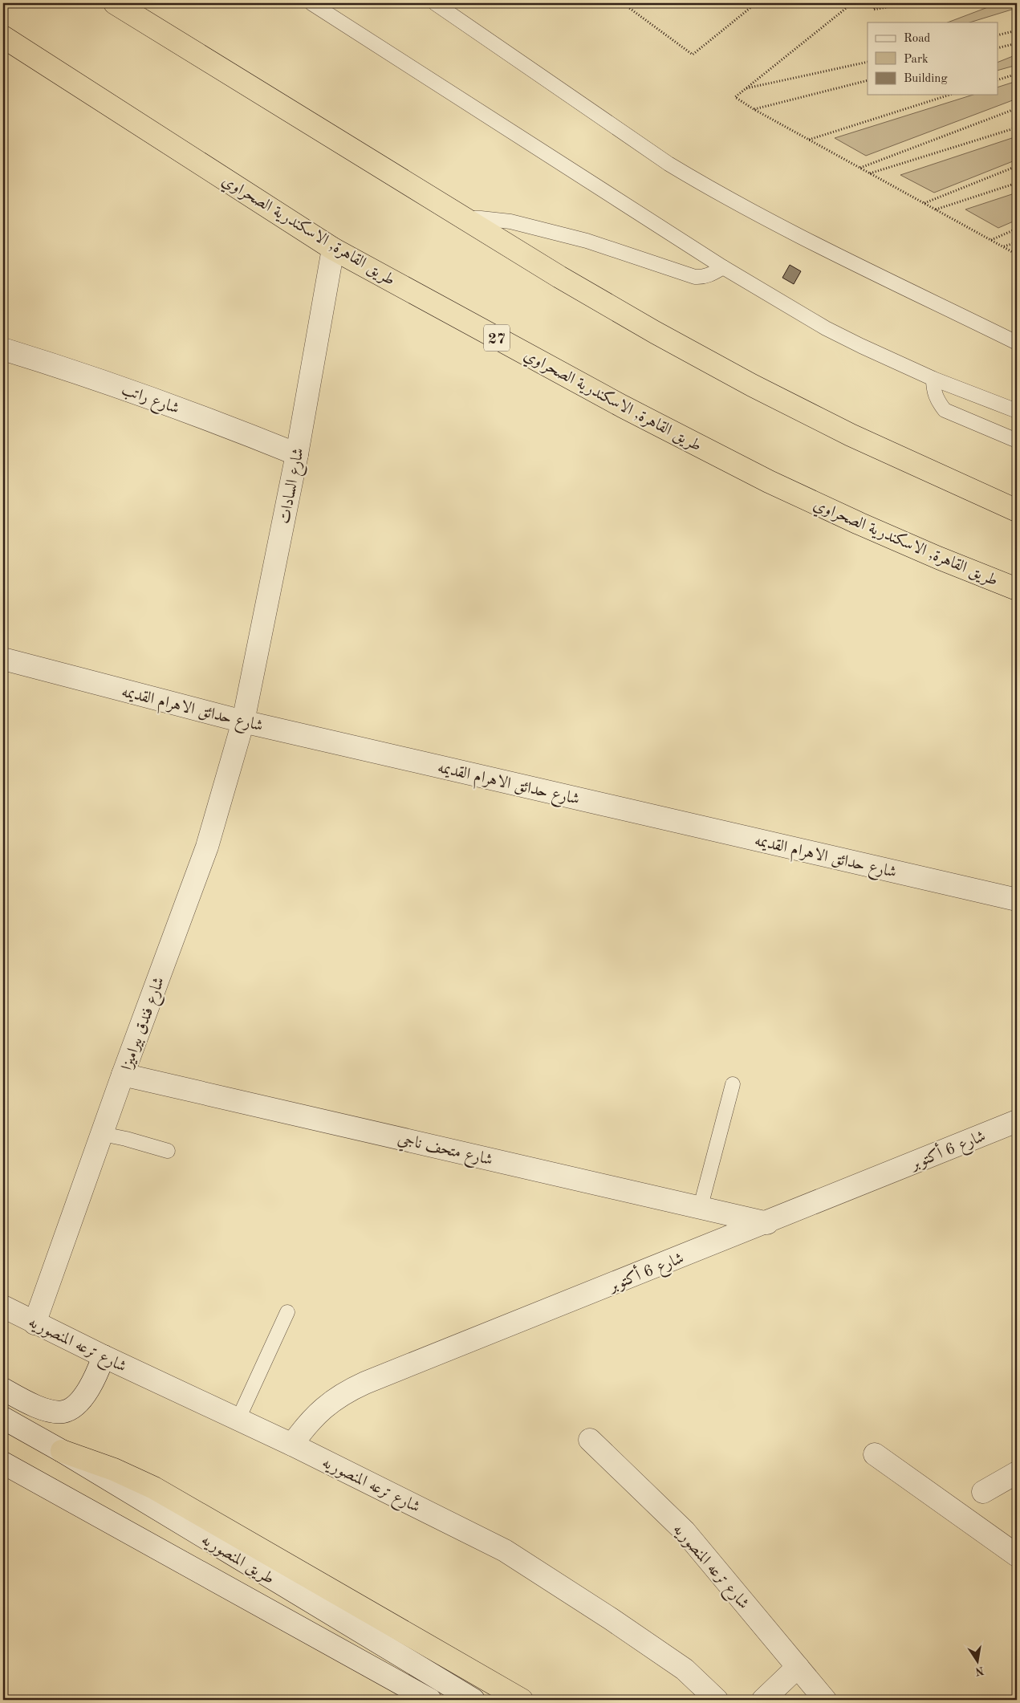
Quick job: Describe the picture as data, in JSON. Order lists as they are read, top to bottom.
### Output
{
  "streets": {
    "highway": ["طريق القاهرة, الاسكندرية الصحراوي", "27"],
    "street": [
      "شارع راتب",
      "شارع السادات",
      "شارع حدائق الاهرام القديمه",
      "شارع فندق بيراميزا",
      "شارع متحف ناجي",
      "شارع 6 أكتوبر",
      "شارع ترعه المنصوريه",
      "طريق المنصوريه"
    ]
  },
  "crossings": [
    ["طريق القاهرة, الاسكندرية الصحراوي", "شارع السادات"],
    ["شارع راتب", "شارع السادات"],
    ["شارع السادات", "شارع حدائق الاهرام القديمه"],
    ["شارع السادات", "شارع فندق بيراميزا"],
    ["شارع حدائق الاهرام القديمه", "شارع فندق بيراميزا"],
    ["شارع فندق بيراميزا", "شارع متحف ناجي"],
    ["شارع فندق بيراميزا", "شارع ترعه المنصوريه"],
    ["شارع متحف ناجي", "شارع 6 أكتوبر"],
    ["شارع 6 أكتوبر", "شارع ترعه المنصوريه"]
  ],
  "legend": ["Road", "Park", "Building"],
  "north": "bottom"
}
